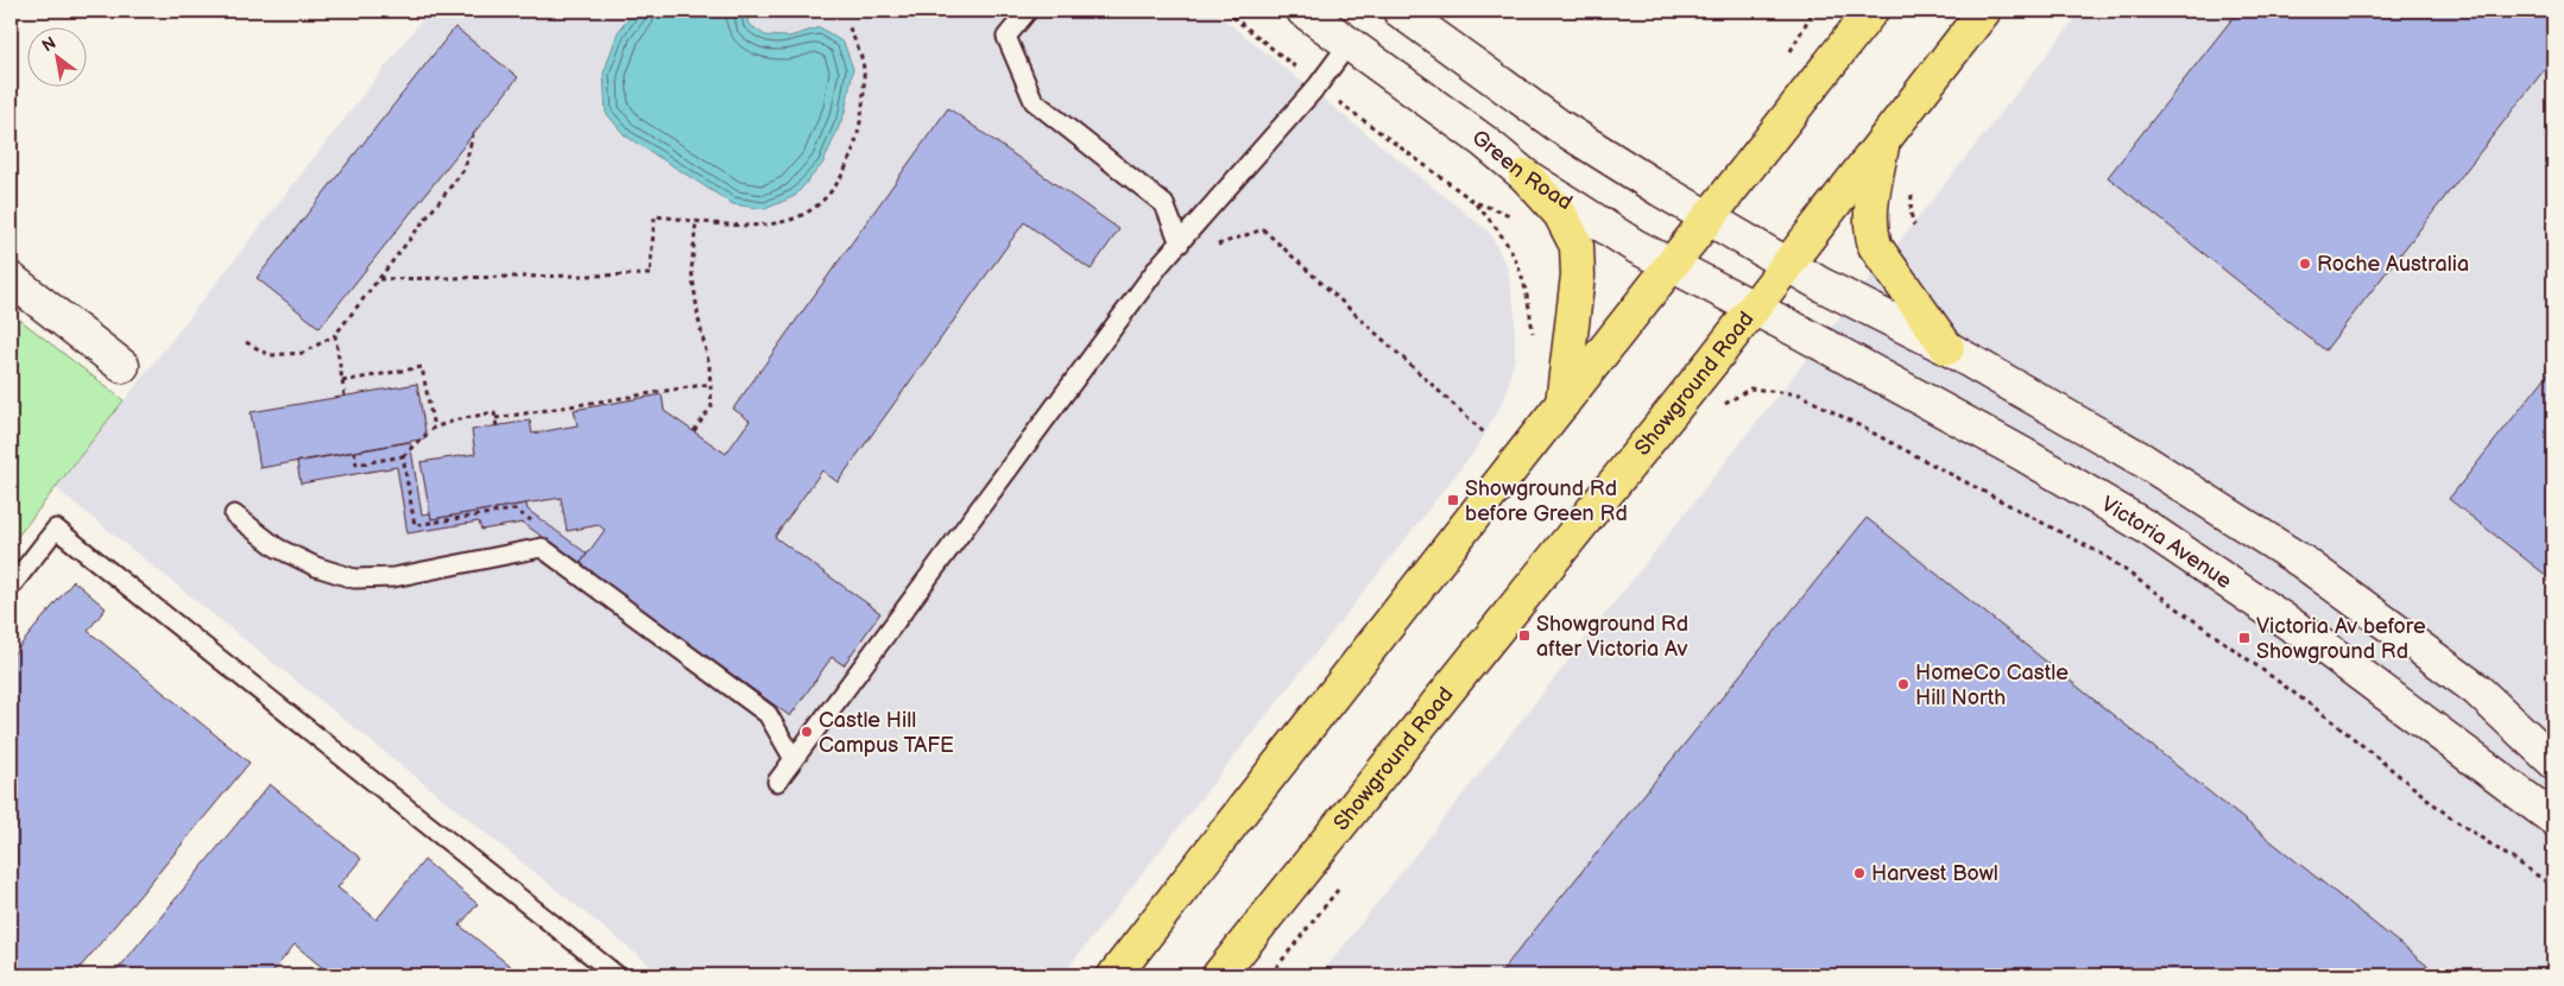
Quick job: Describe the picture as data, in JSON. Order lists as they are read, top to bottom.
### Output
{
  "streets": {
    "main road": ["Green Road", "Showground Road", "Victoria Avenue"]
  },
  "crossings": [
    ["Green Road", "Showground Road"],
    ["Green Road", "Victoria Avenue"],
    ["Showground Road", "Victoria Avenue"]
  ],
  "places": {
    "other": [
      "Roche Australia",
      "HomeCo Castle Hill North",
      "Castle Hill Campus TAFE",
      "Harvest Bowl"
    ],
    "transit": ["Showground Rd before Green Rd", "Showground Rd after Victoria Av", "Victoria Av before Showground Rd"]
  },
  "north": "top left"
}
